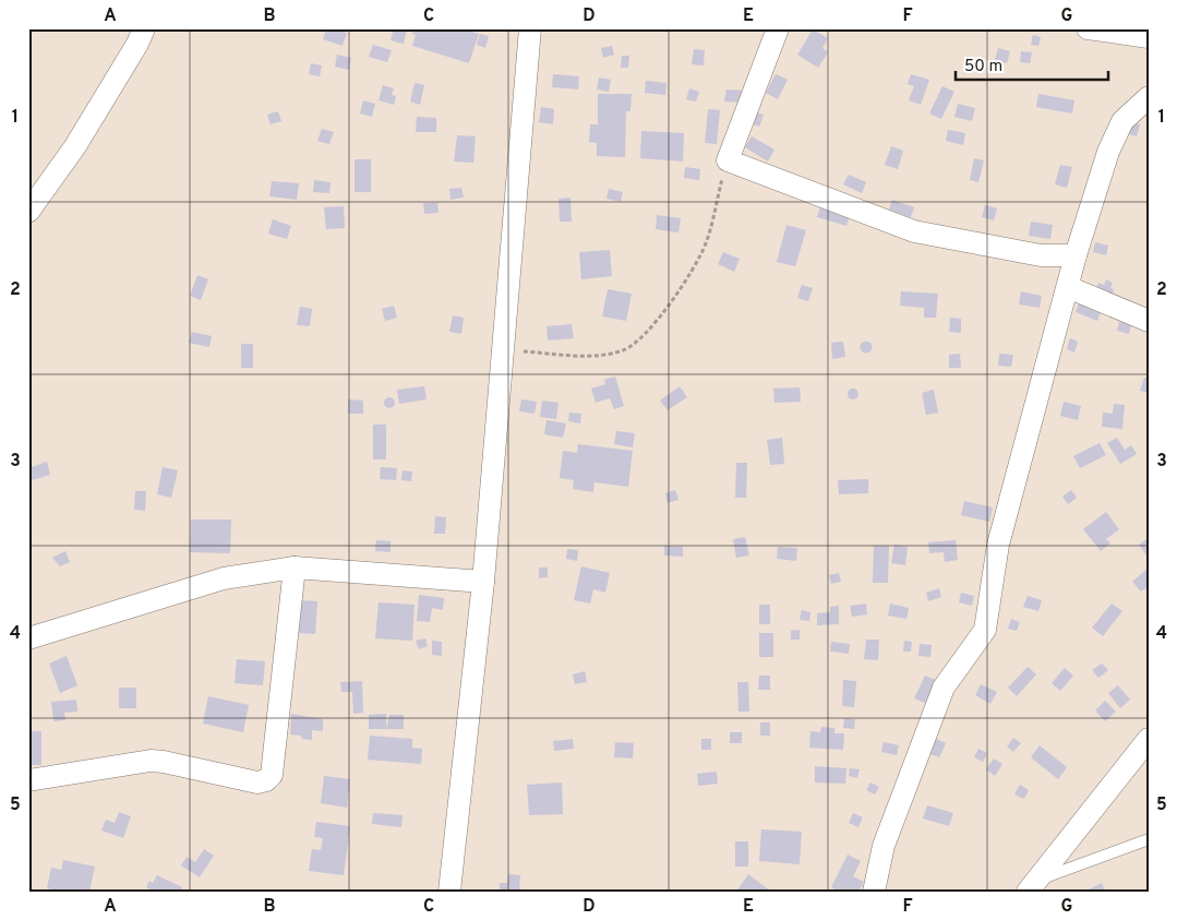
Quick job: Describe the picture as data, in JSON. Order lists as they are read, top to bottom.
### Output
{
  "scale_bar": "50 m",
  "grid": {
    "columns": [
      "A",
      "B",
      "C",
      "D",
      "E",
      "F",
      "G"
    ],
    "rows": [
      "1",
      "2",
      "3",
      "4",
      "5"
    ]
  }
}
